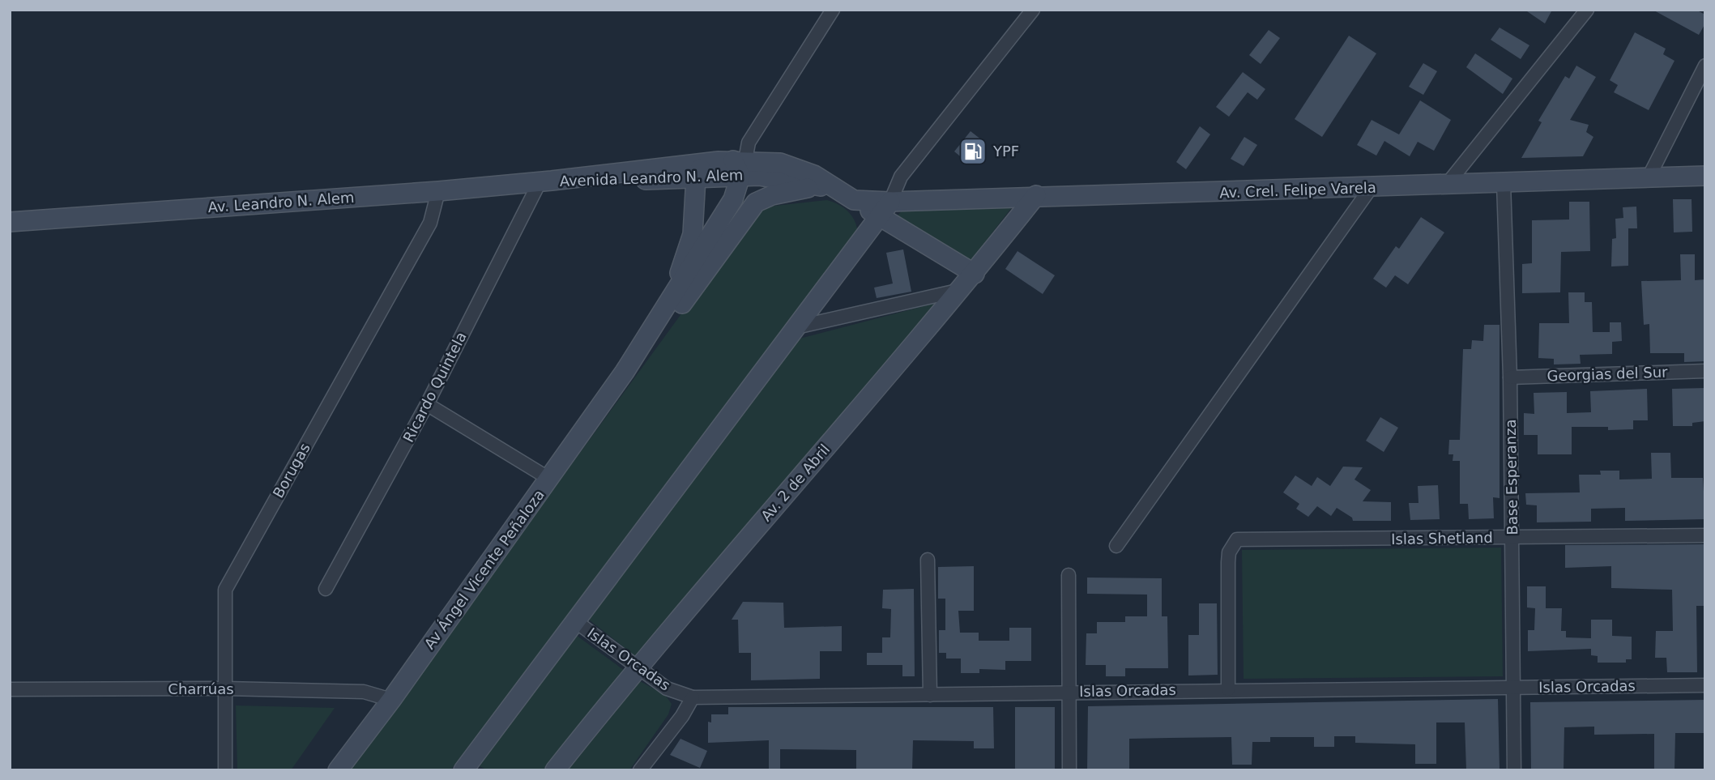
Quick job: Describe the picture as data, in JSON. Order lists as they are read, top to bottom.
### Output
{
  "streets": {
    "street": [
      "Avenida Leandro N. Alem",
      "Av. Crel. Felipe Varela",
      "Av. Leandro N. Alem",
      "Georgias del Sur",
      "Ricardo Quintela",
      "Borugas",
      "Base Esperanza",
      "Av. 2 de Abril",
      "Islas Shetland",
      "Av Ángel Vicente Peñaloza",
      "Islas Orcadas",
      "Charrúas"
    ]
  },
  "crossings": [
    ["Avenida Leandro N. Alem", "Av. Crel. Felipe Varela"],
    ["Avenida Leandro N. Alem", "Av. Leandro N. Alem"],
    ["Avenida Leandro N. Alem", "Ricardo Quintela"],
    ["Av. Crel. Felipe Varela", "Base Esperanza"],
    ["Av. Crel. Felipe Varela", "Av. 2 de Abril"],
    ["Av. Leandro N. Alem", "Ricardo Quintela"],
    ["Av. Leandro N. Alem", "Borugas"],
    ["Georgias del Sur", "Base Esperanza"],
    ["Borugas", "Charrúas"],
    ["Base Esperanza", "Islas Shetland"],
    ["Base Esperanza", "Islas Orcadas"],
    ["Av. 2 de Abril", "Islas Orcadas"],
    ["Islas Shetland", "Islas Orcadas"],
    ["Av Ángel Vicente Peñaloza", "Charrúas"]
  ],
  "places": {
    "fuel station": ["YPF"]
  }
}
